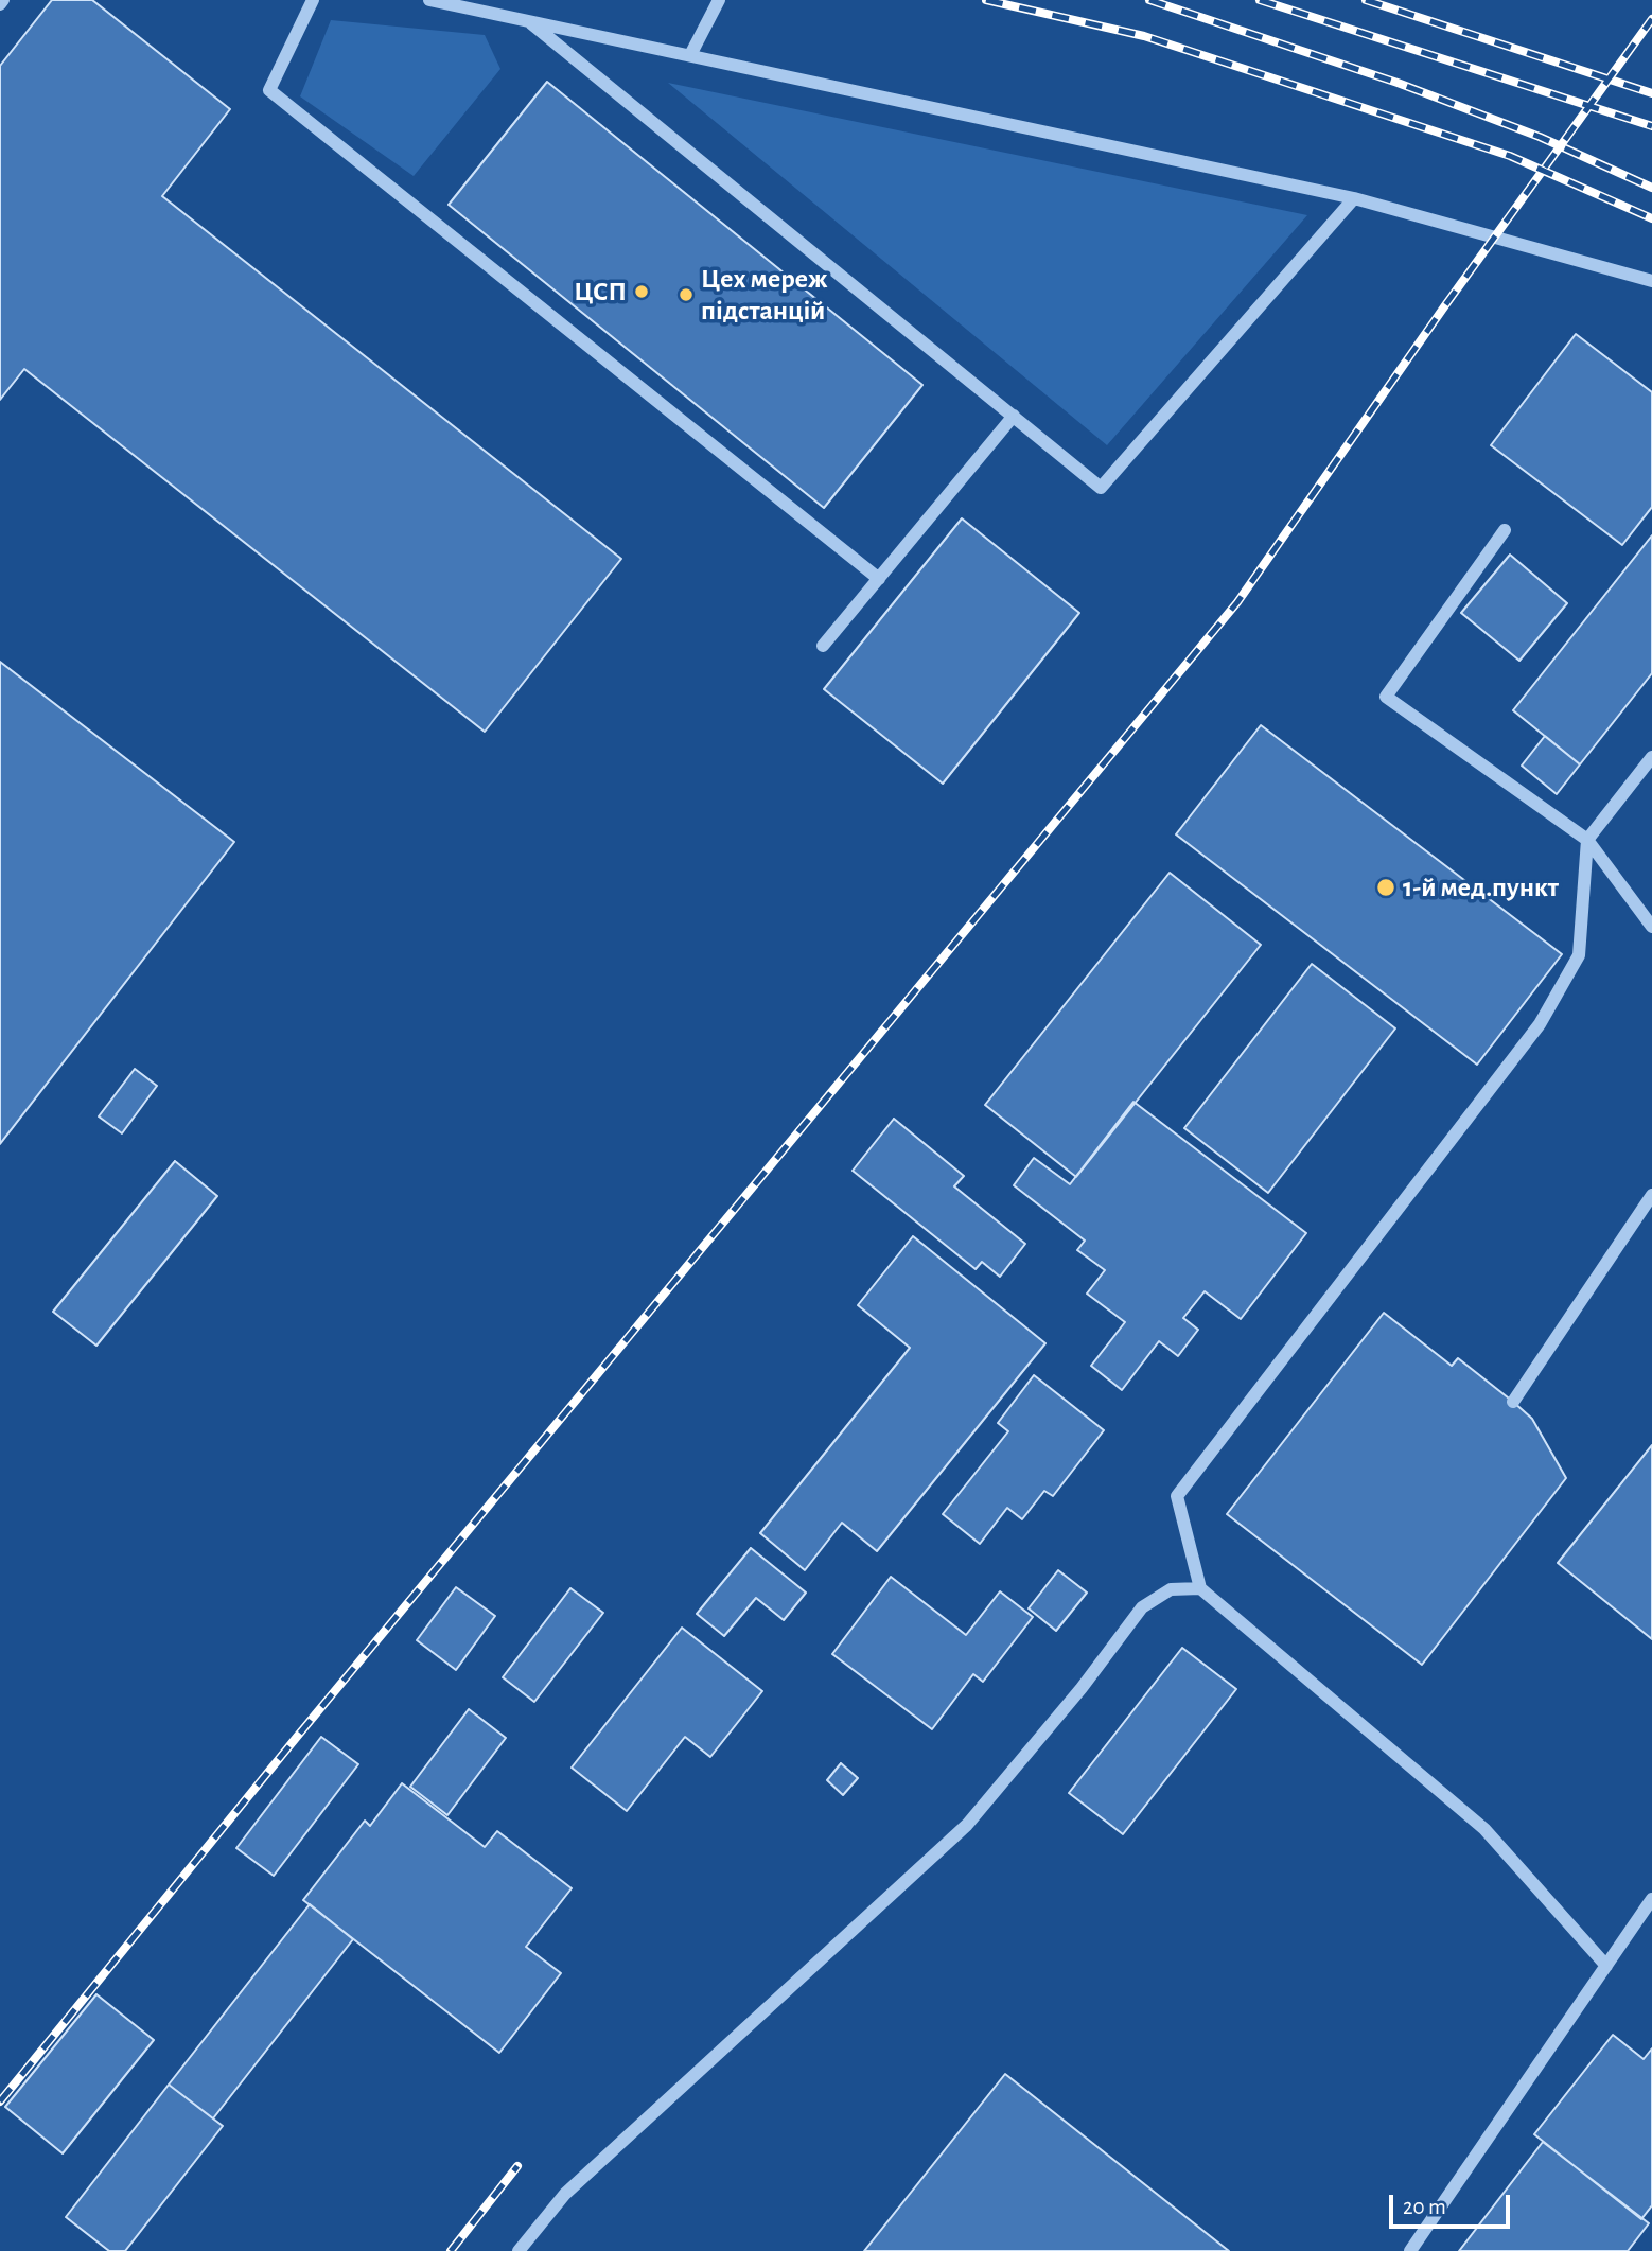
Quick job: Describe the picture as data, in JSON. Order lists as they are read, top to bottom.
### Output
{
  "places": ["ЦСП", "Цех мереж підстанцій", "1-й мед.пункт"],
  "scale_bar": "20 m"
}
